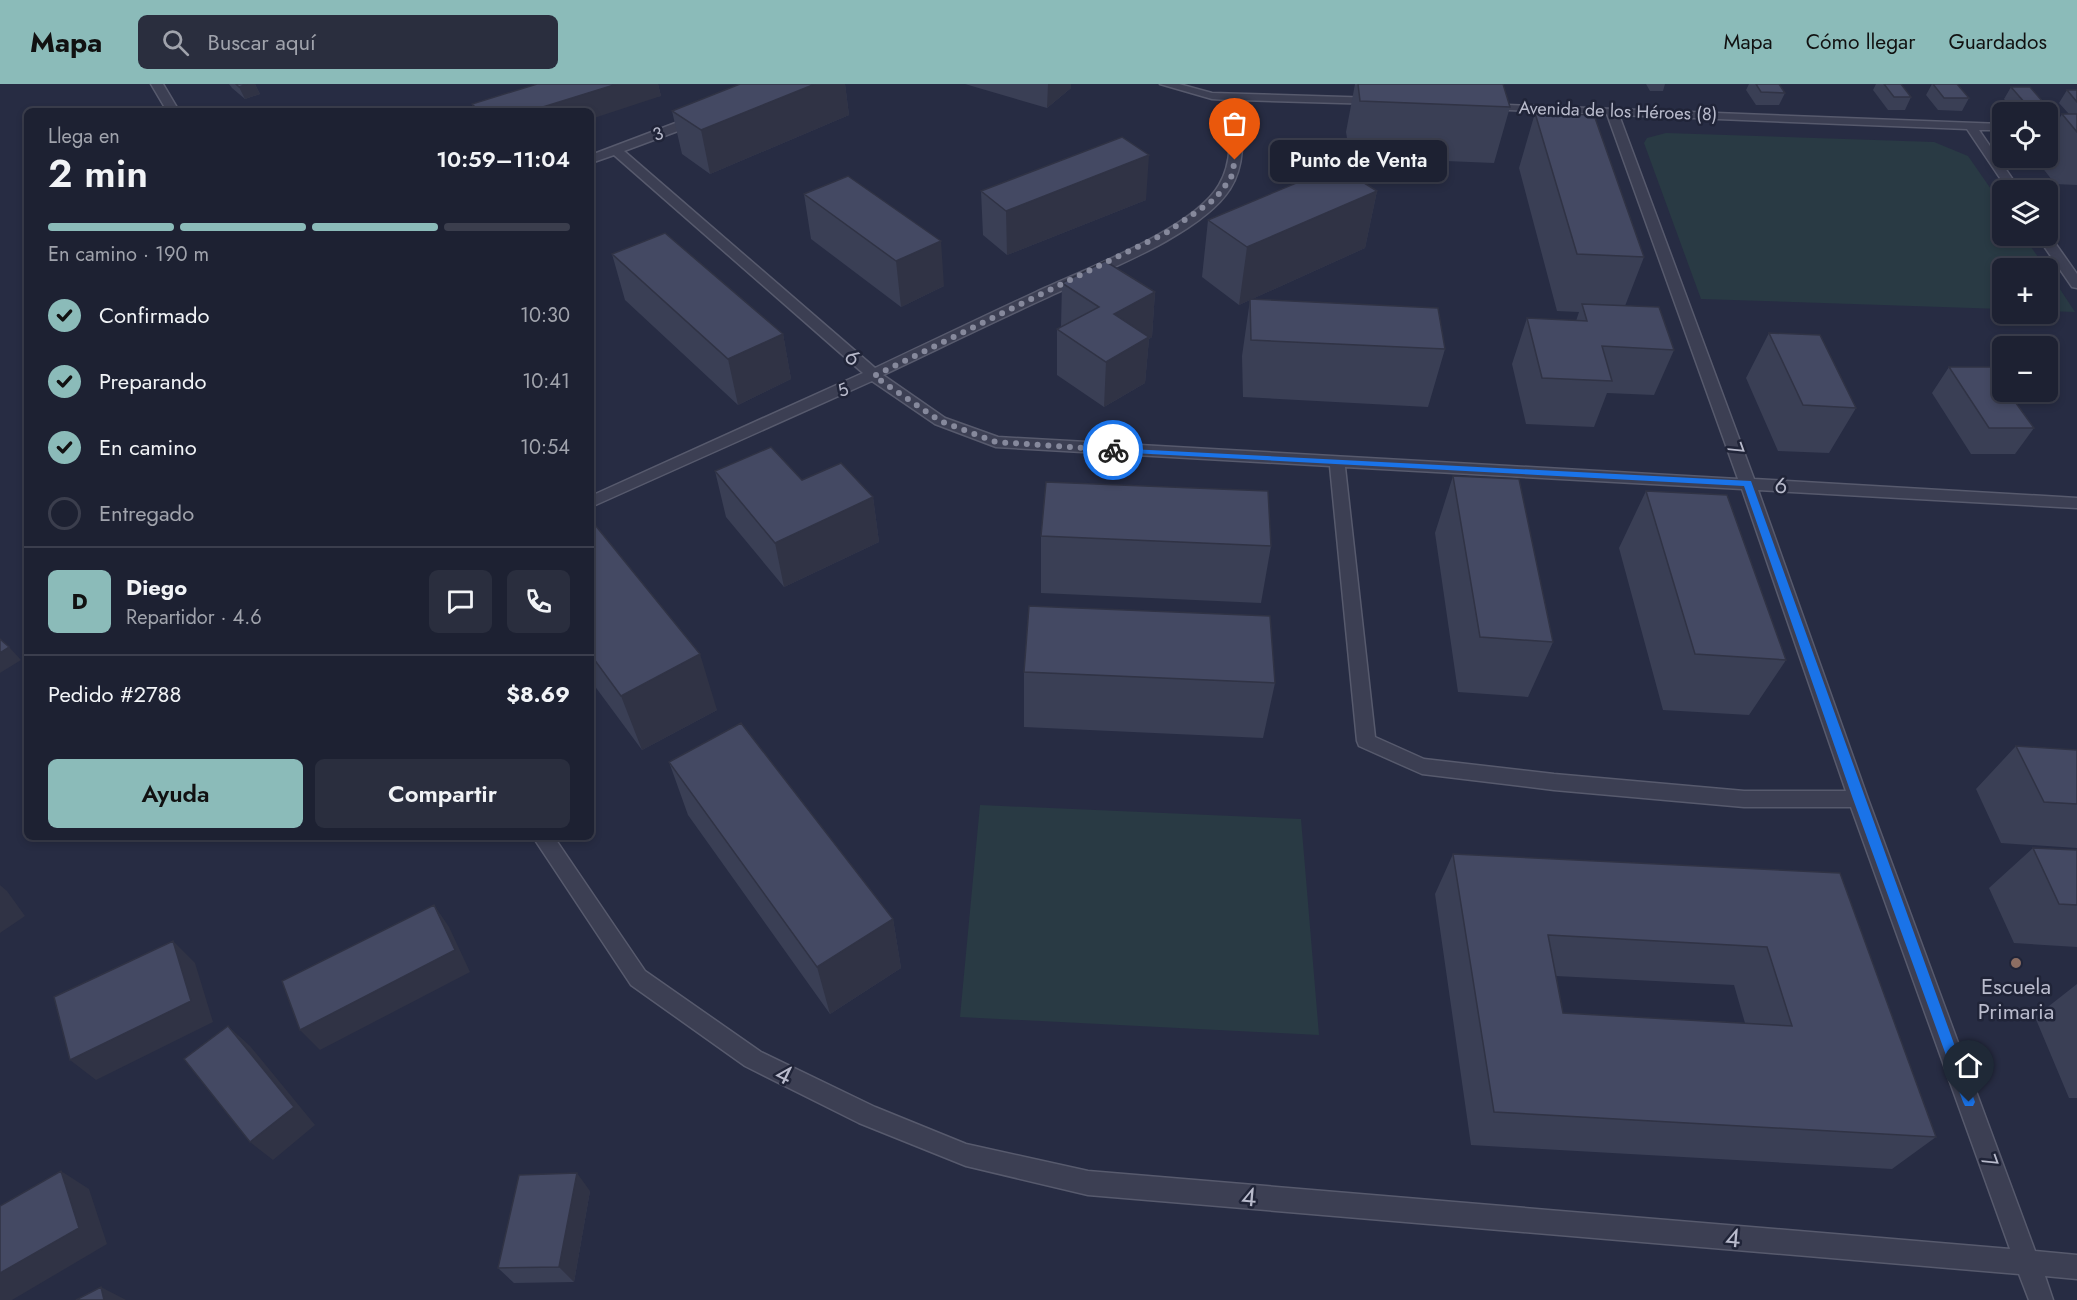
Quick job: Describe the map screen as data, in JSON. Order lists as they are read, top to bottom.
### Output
{
  "streets": {
    "street": [
      "Avenida de los Héroes (8)",
      "3",
      "6",
      "5",
      "7",
      "4"
    ]
  },
  "crossings": [
    ["Avenida de los Héroes (8)", "7"],
    ["3", "6"],
    ["6", "5"],
    ["6", "7"],
    ["7", "4"]
  ],
  "places": ["Punto de Venta", "Escuela Primaria"],
  "page": {
    "header": "Mapa",
    "search": "Buscar aquí",
    "nav": ["Mapa", "Cómo llegar", "Guardados"],
    "map_buttons": ["+", "−"],
    "heading": ["2 min", "Llega en", "10:59–11:04"],
    "panel": [
      "Diego",
      "Repartidor · 4.6",
      "Pedido #2788",
      "$8.69"
    ],
    "bubble": "Punto de Venta",
    "bar": "En camino · 190 m",
    "list": [
      ["Confirmado", "10:30"],
      ["Preparando", "10:41"],
      ["En camino", "10:54"],
      "Entregado"
    ],
    "round": "D",
    "buttons": ["Ayuda", "Compartir"]
  }
}
